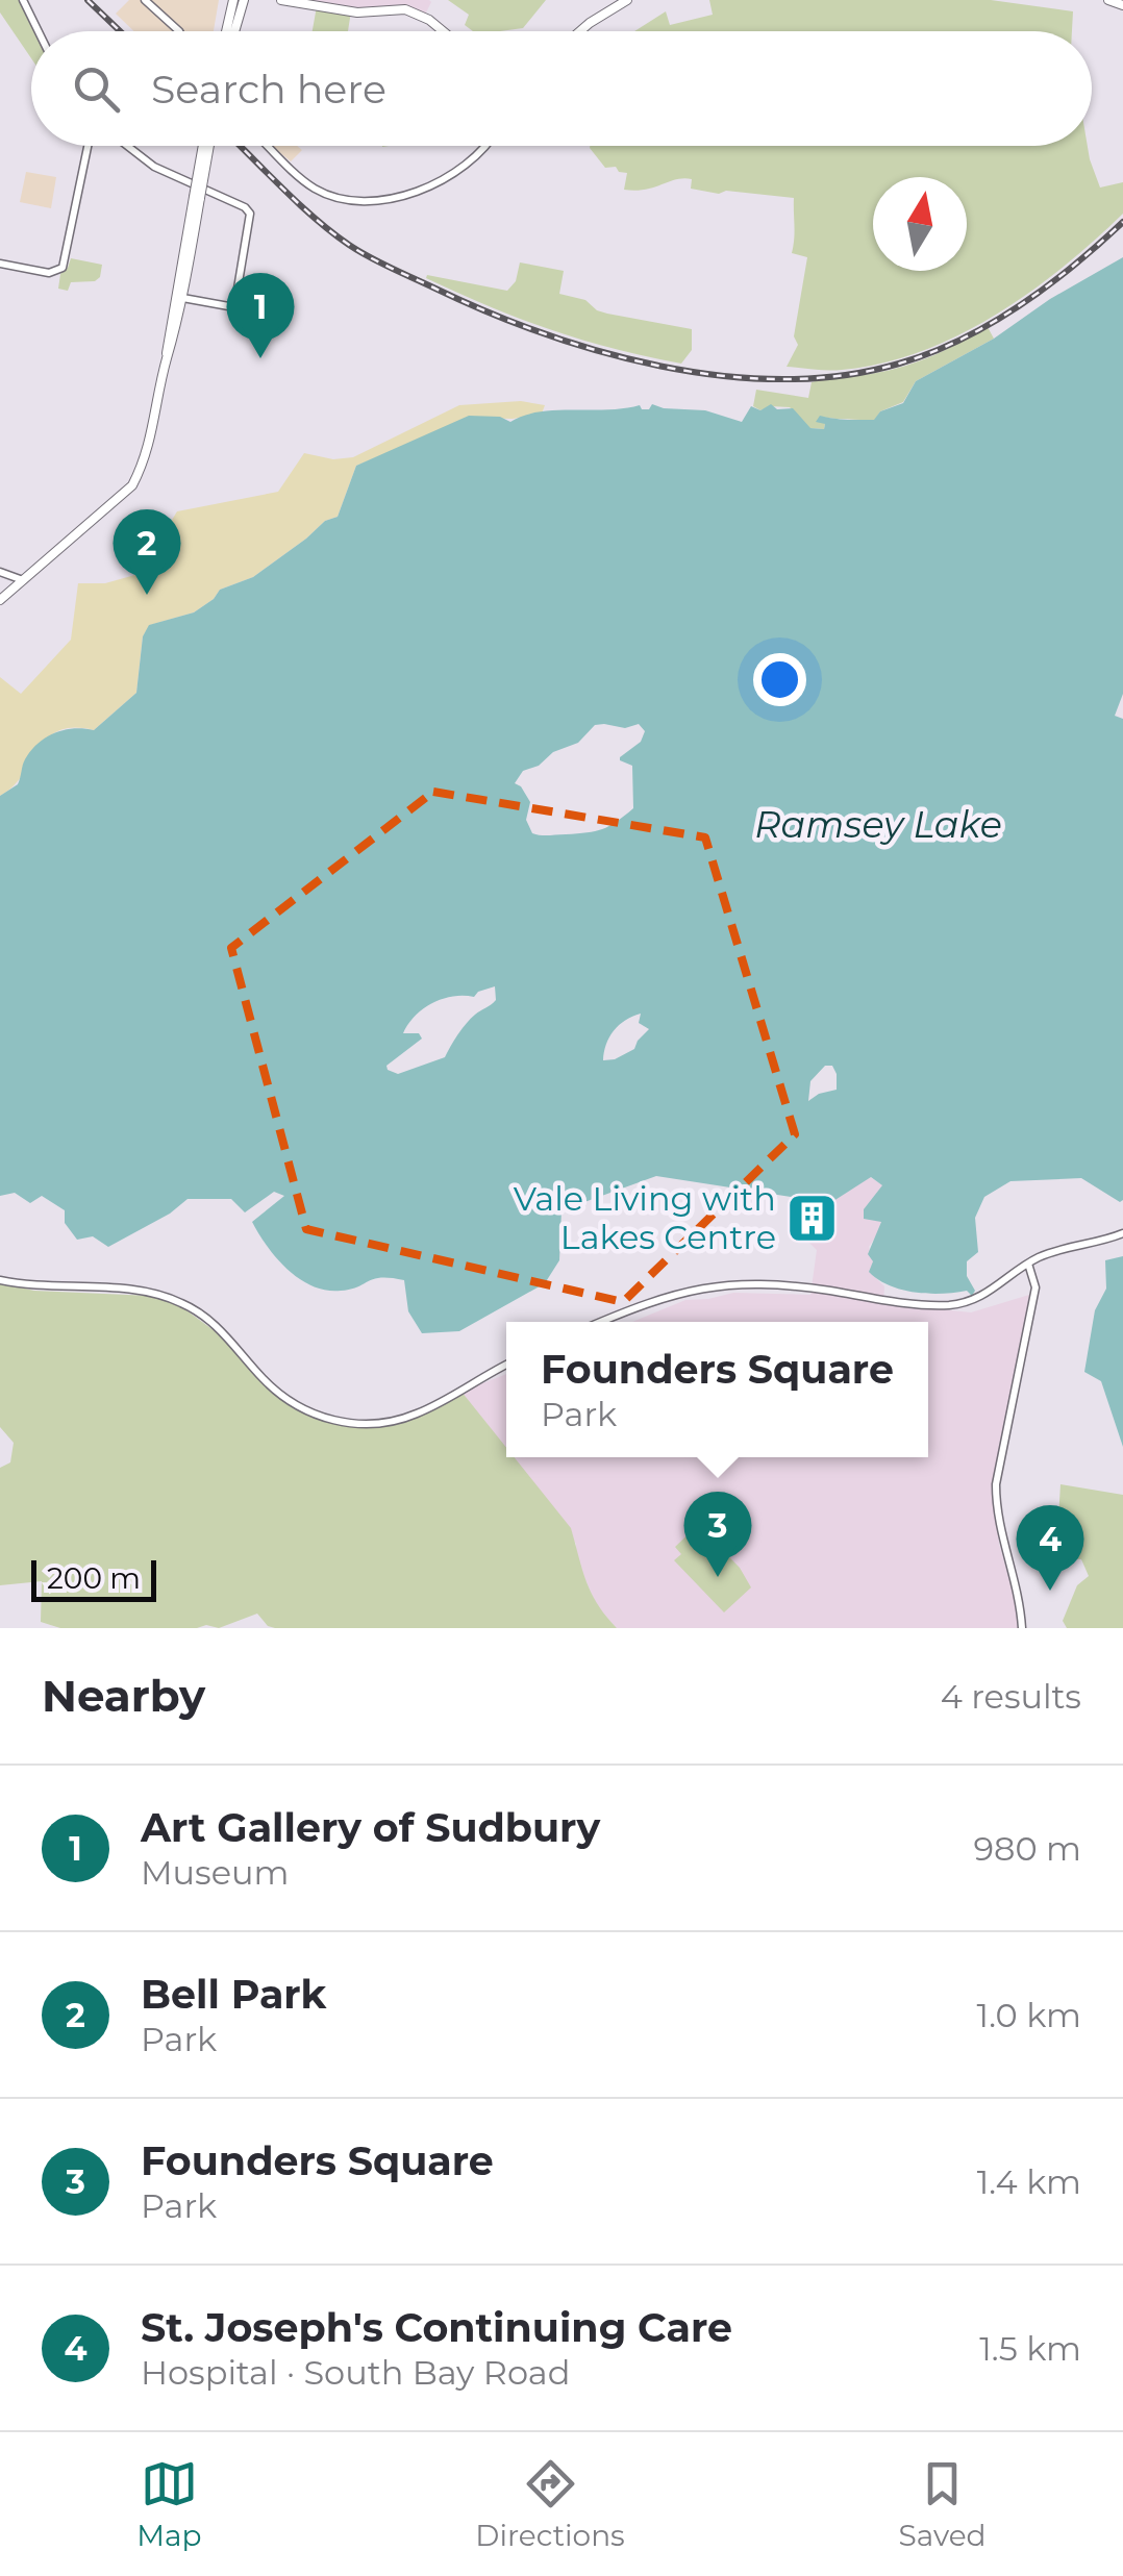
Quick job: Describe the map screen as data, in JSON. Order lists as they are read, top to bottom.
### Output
{
  "water": ["Ramsey Lake"],
  "places": {
    "building": ["Vale Living with Lakes Centre"]
  },
  "scale_bar": "200 m",
  "north": "top",
  "page": {
    "search": "Search here",
    "pins": [
      "1",
      "2",
      "3",
      "4"
    ],
    "popup": ["Founders Square", "Park"],
    "scale": "200 m",
    "heading": ["Nearby", "4 results"],
    "list": [
      {
        "mark": "1",
        "name": "Art Gallery of Sudbury",
        "note": "Museum",
        "value": "980 m"
      },
      {
        "mark": "2",
        "name": "Bell Park",
        "note": "Park",
        "value": "1.0 km"
      },
      {
        "mark": "3",
        "name": "Founders Square",
        "note": "Park",
        "value": "1.4 km"
      },
      {
        "mark": "4",
        "name": "St. Joseph's Continuing Care",
        "note": "Hospital · South Bay Road",
        "value": "1.5 km"
      }
    ],
    "nav": ["Map", "Directions", "Saved"]
  }
}
